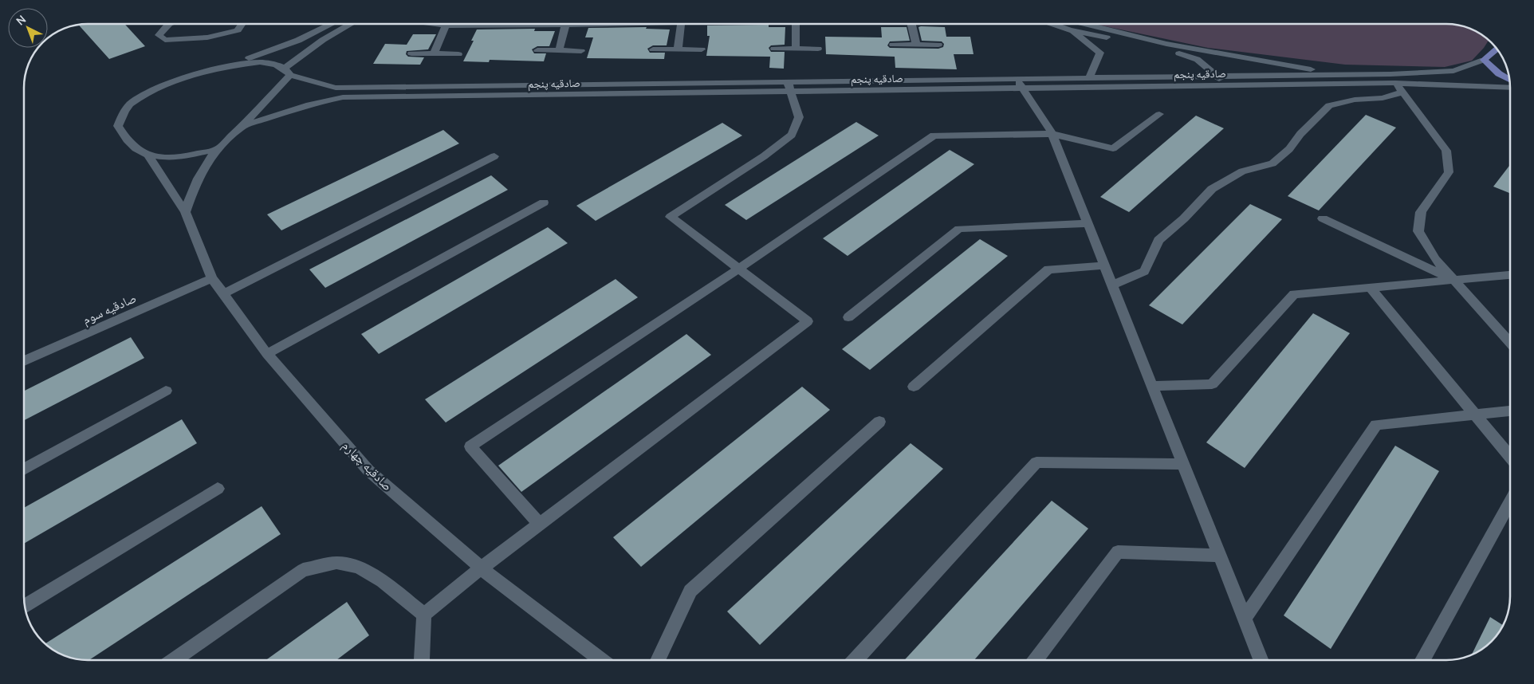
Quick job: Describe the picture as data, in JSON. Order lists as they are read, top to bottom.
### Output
{
  "streets": {
    "street": ["صادقیه پنجم", "صادقیه سوم", "صادقیه چهارم"]
  },
  "crossings": [
    ["صادقیه سوم", "صادقیه چهارم"]
  ],
  "north": "top left"
}
